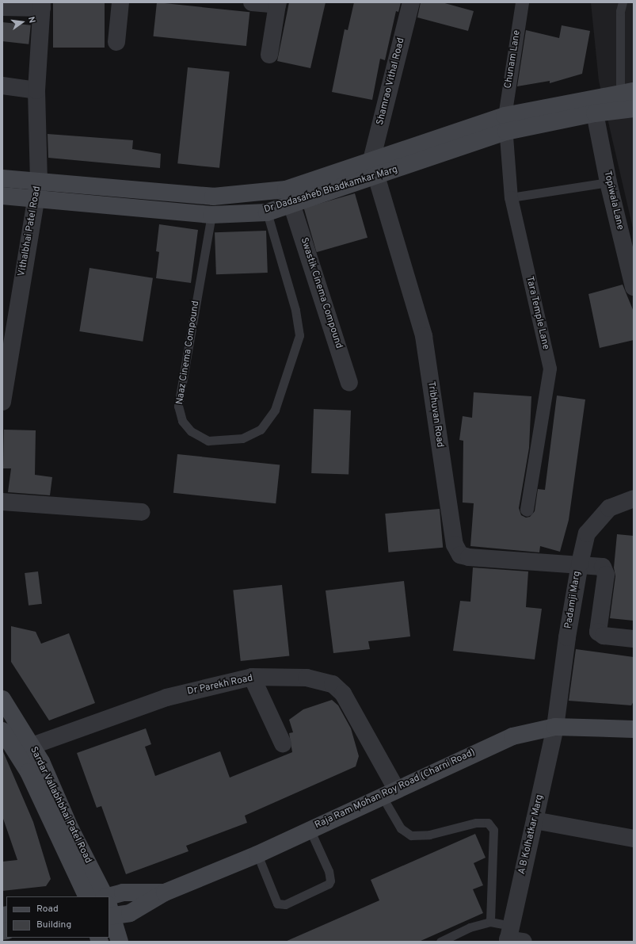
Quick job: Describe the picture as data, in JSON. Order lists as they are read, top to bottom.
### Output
{
  "streets": {
    "main road": ["Dr Dadasaheb Bhadkamkar Marg", "Raja Ram Mohan Roy Road (Charni Road)", "Sardar Vallabhbhai Patel Road"],
    "street": [
      "Chunam Lane",
      "Shamrao Vithal Road",
      "Topiwala Lane",
      "Vithalbhai Patel Road",
      "Swastik Cinema Compound",
      "Tara Temple Lane",
      "Tribhuvan Road",
      "Padamji Marg",
      "Dr Parekh Road",
      "A B Kolhatkar Marg"
    ],
    "lane": ["Naaz Cinema Compound"]
  },
  "crossings": [
    ["Chunam Lane", "Dr Dadasaheb Bhadkamkar Marg"],
    ["Chunam Lane", "Tara Temple Lane"],
    ["Shamrao Vithal Road", "Dr Dadasaheb Bhadkamkar Marg"],
    ["Shamrao Vithal Road", "Tribhuvan Road"],
    ["Dr Dadasaheb Bhadkamkar Marg", "Topiwala Lane"],
    ["Dr Dadasaheb Bhadkamkar Marg", "Vithalbhai Patel Road"],
    ["Dr Dadasaheb Bhadkamkar Marg", "Swastik Cinema Compound"],
    ["Dr Dadasaheb Bhadkamkar Marg", "Tara Temple Lane"],
    ["Dr Dadasaheb Bhadkamkar Marg", "Naaz Cinema Compound"],
    ["Dr Dadasaheb Bhadkamkar Marg", "Tribhuvan Road"],
    ["Tribhuvan Road", "Padamji Marg"],
    ["Padamji Marg", "Raja Ram Mohan Roy Road (Charni Road)"],
    ["Padamji Marg", "A B Kolhatkar Marg"],
    ["Dr Parekh Road", "Raja Ram Mohan Roy Road (Charni Road)"],
    ["Dr Parekh Road", "Sardar Vallabhbhai Patel Road"],
    ["Raja Ram Mohan Roy Road (Charni Road)", "A B Kolhatkar Marg"]
  ],
  "legend": ["Road", "Building"],
  "north": "right"
}
